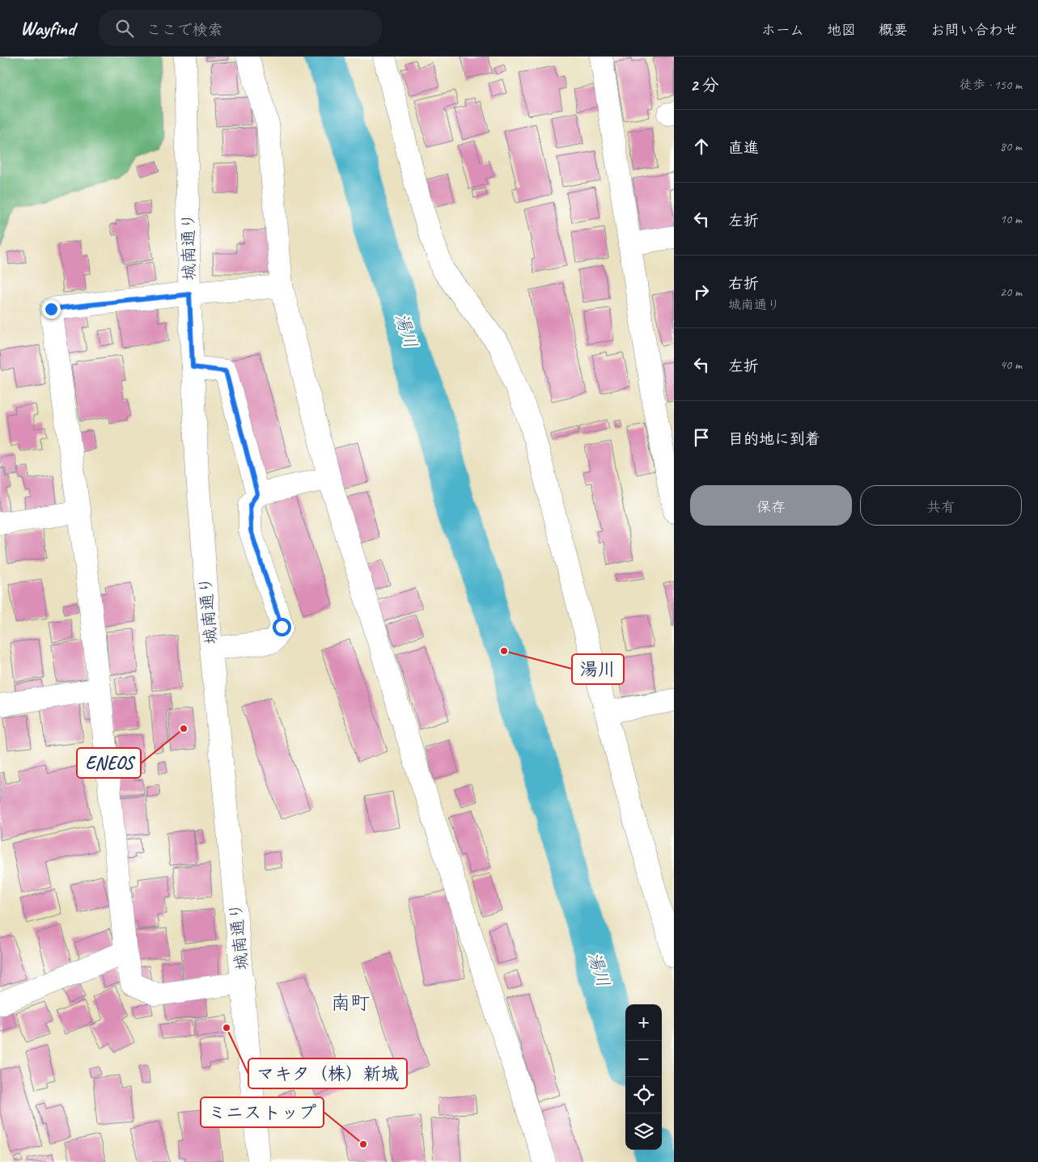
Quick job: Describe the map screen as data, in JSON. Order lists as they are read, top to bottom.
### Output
{
  "streets": {
    "street": ["城南通り"]
  },
  "districts": ["南町"],
  "water": ["湯川"],
  "places": [
    "湯川",
    "ENEOS",
    "マキタ（株）新城",
    "ミニストップ"
  ],
  "page": {
    "header": "Wayfind",
    "search": "ここで検索",
    "nav": [
      "ホーム",
      "地図",
      "概要",
      "お問い合わせ"
    ],
    "heading": ["2 分", "徒歩 · 150 m"],
    "list": [
      ["直進", "80 m"],
      ["左折", "10 m"],
      ["右折", "城南通り", "20 m"],
      ["左折", "40 m"],
      "目的地に到着"
    ],
    "buttons": ["保存", "共有"],
    "map_buttons": ["+", "−"]
  }
}
